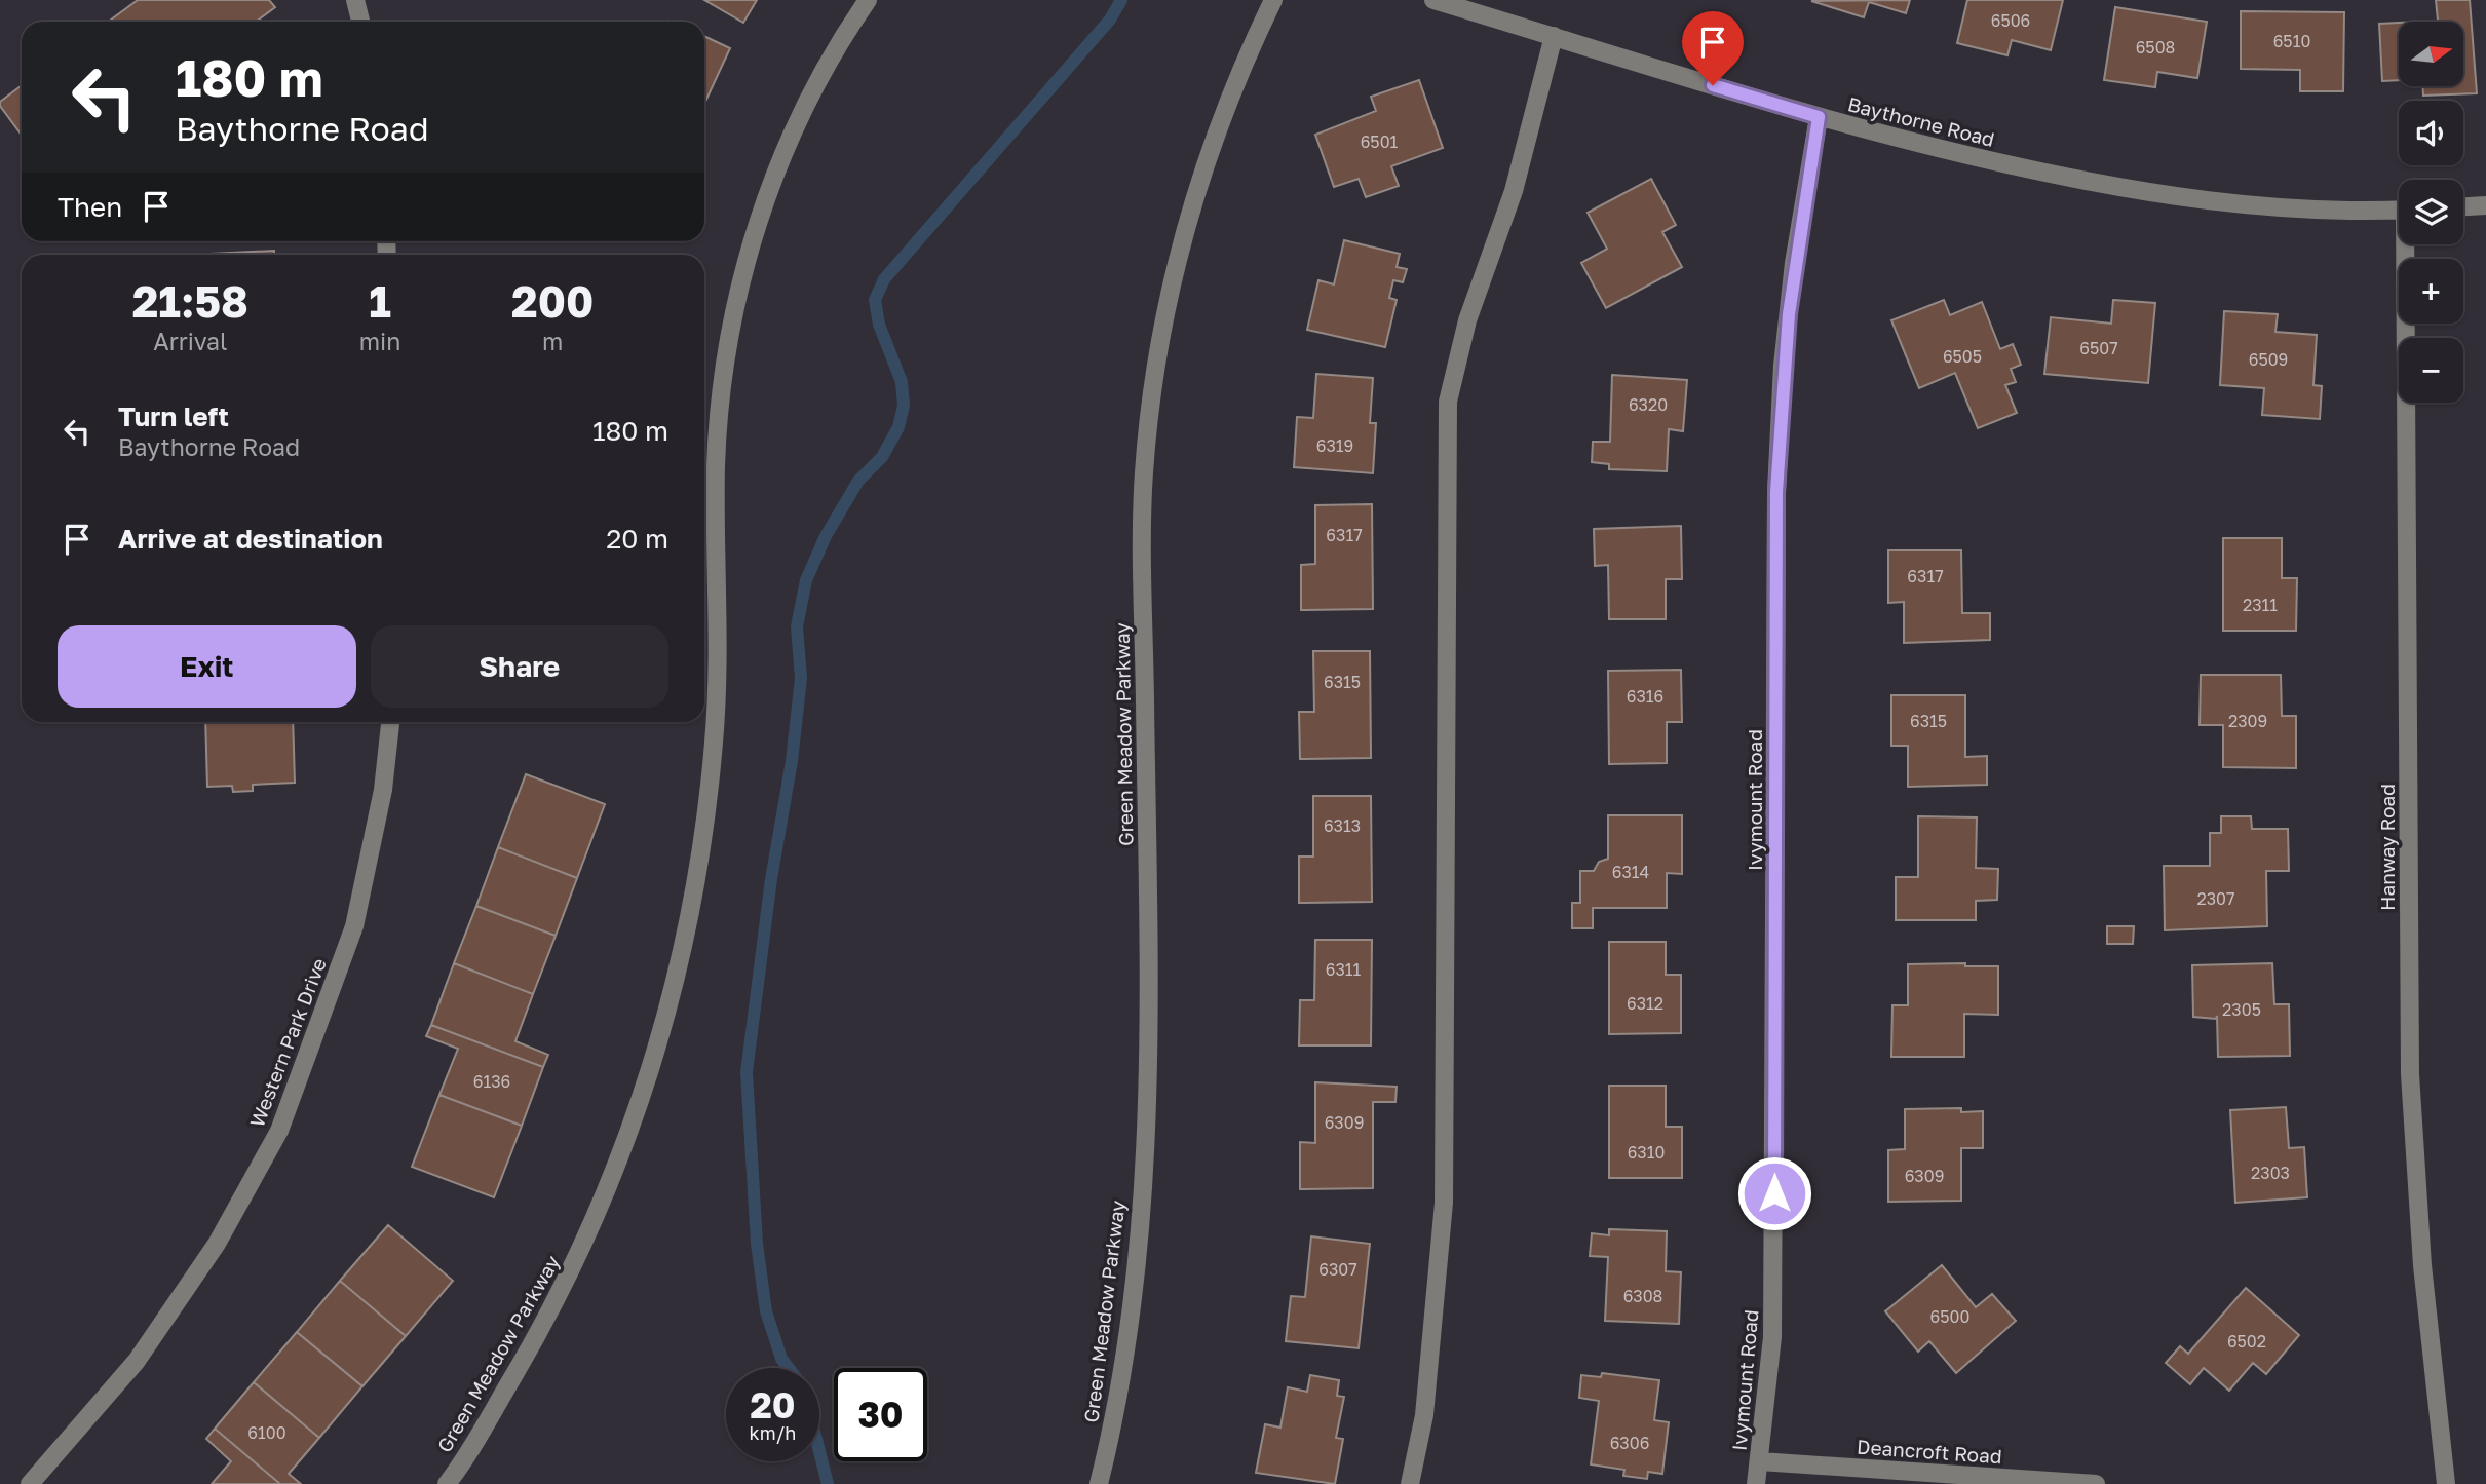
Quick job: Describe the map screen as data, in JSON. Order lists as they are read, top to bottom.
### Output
{
  "streets": {
    "street": [
      "Baythorne Road",
      "Green Meadow Parkway",
      "Ivymount Road",
      "Hanway Road",
      "Western Park Drive",
      "Deancroft Road"
    ]
  },
  "crossings": [
    ["Baythorne Road", "Ivymount Road"],
    ["Ivymount Road", "Deancroft Road"]
  ],
  "house_numbers": [
    "6506",
    "6510",
    "6508",
    "6501",
    "6507",
    "6505",
    "6509",
    "6320",
    "6319",
    "6317",
    "6317",
    "2311",
    "6315",
    "6316",
    "6315",
    "2309",
    "6313",
    "6314",
    "2307",
    "6311",
    "6312",
    "2305",
    "6136",
    "6309",
    "6310",
    "2303",
    "6309",
    "6307",
    "6308",
    "6500",
    "6502",
    "6100",
    "6306"
  ],
  "north": "right",
  "page": {
    "map_buttons": ["+", "−"],
    "turn": ["180 m", "Baythorne Road"],
    "then": "Then",
    "eta": [
      "21:58",
      "Arrival",
      "1",
      "min",
      "200",
      "m"
    ],
    "list": [
      {
        "name": "Turn left",
        "note": "Baythorne Road",
        "value": "180 m"
      },
      {
        "name": "Arrive at destination",
        "value": "20 m"
      }
    ],
    "buttons": ["Exit", "Share"],
    "speed": "20 km/h",
    "limit": "30"
  }
}
